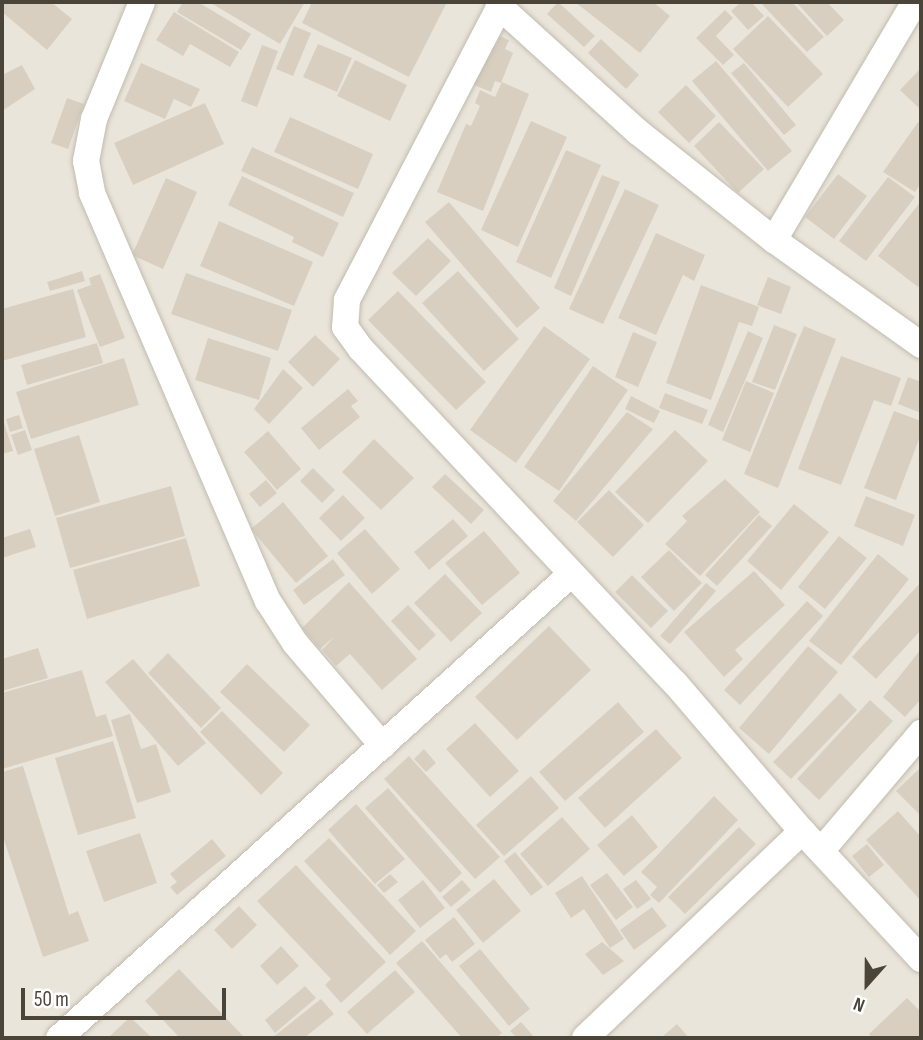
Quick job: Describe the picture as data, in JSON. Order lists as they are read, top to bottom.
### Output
{
  "scale_bar": "50 m",
  "north": "bottom"
}
